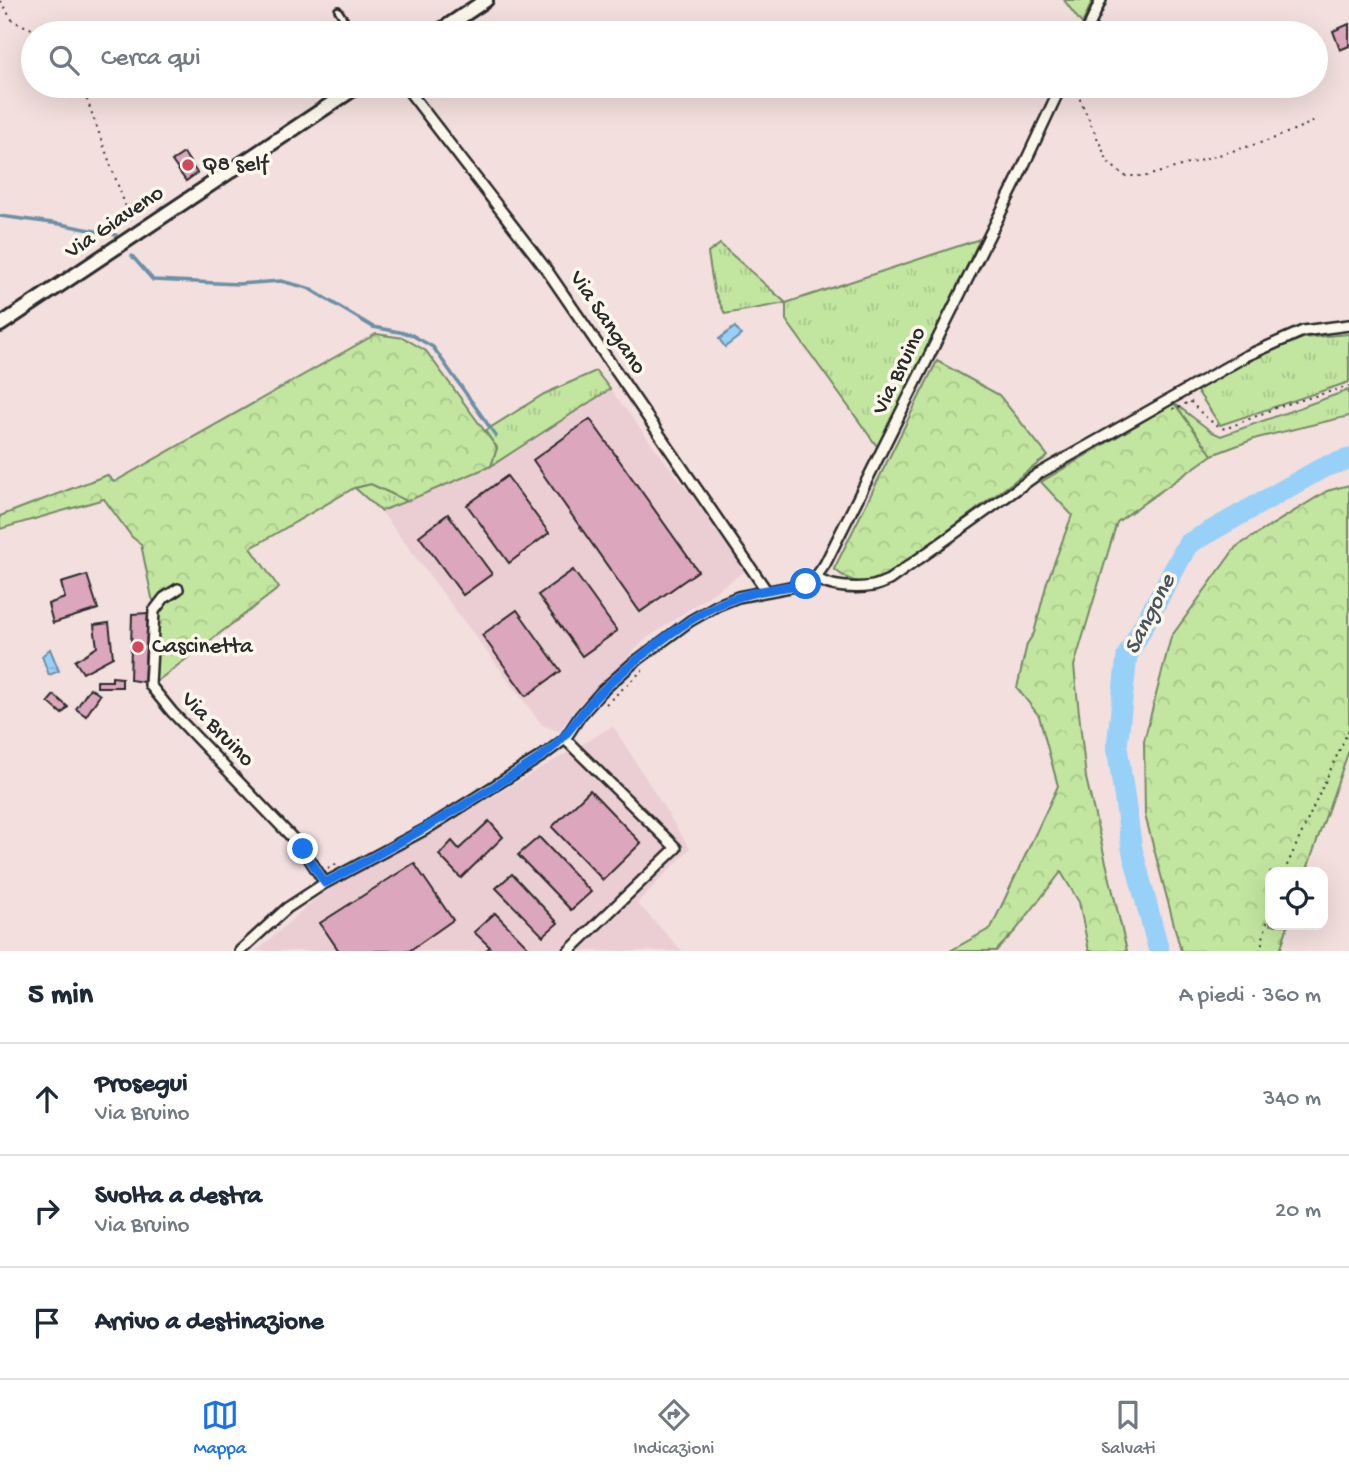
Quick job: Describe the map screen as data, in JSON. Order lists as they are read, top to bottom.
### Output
{
  "streets": {
    "main road": ["Via Giaveno"],
    "street": ["Via Sangano", "Via Bruino"]
  },
  "water": ["Sangone"],
  "places": ["Q8 self", "Cascinetta"],
  "page": {
    "search": "Cerca qui",
    "heading": ["5 min", "A piedi · 360 m"],
    "list": [
      ["Prosegui", "Via Bruino", "340 m"],
      ["Svolta a destra", "Via Bruino", "20 m"],
      "Arrivo a destinazione"
    ],
    "nav": ["Mappa", "Indicazioni", "Salvati"]
  }
}
